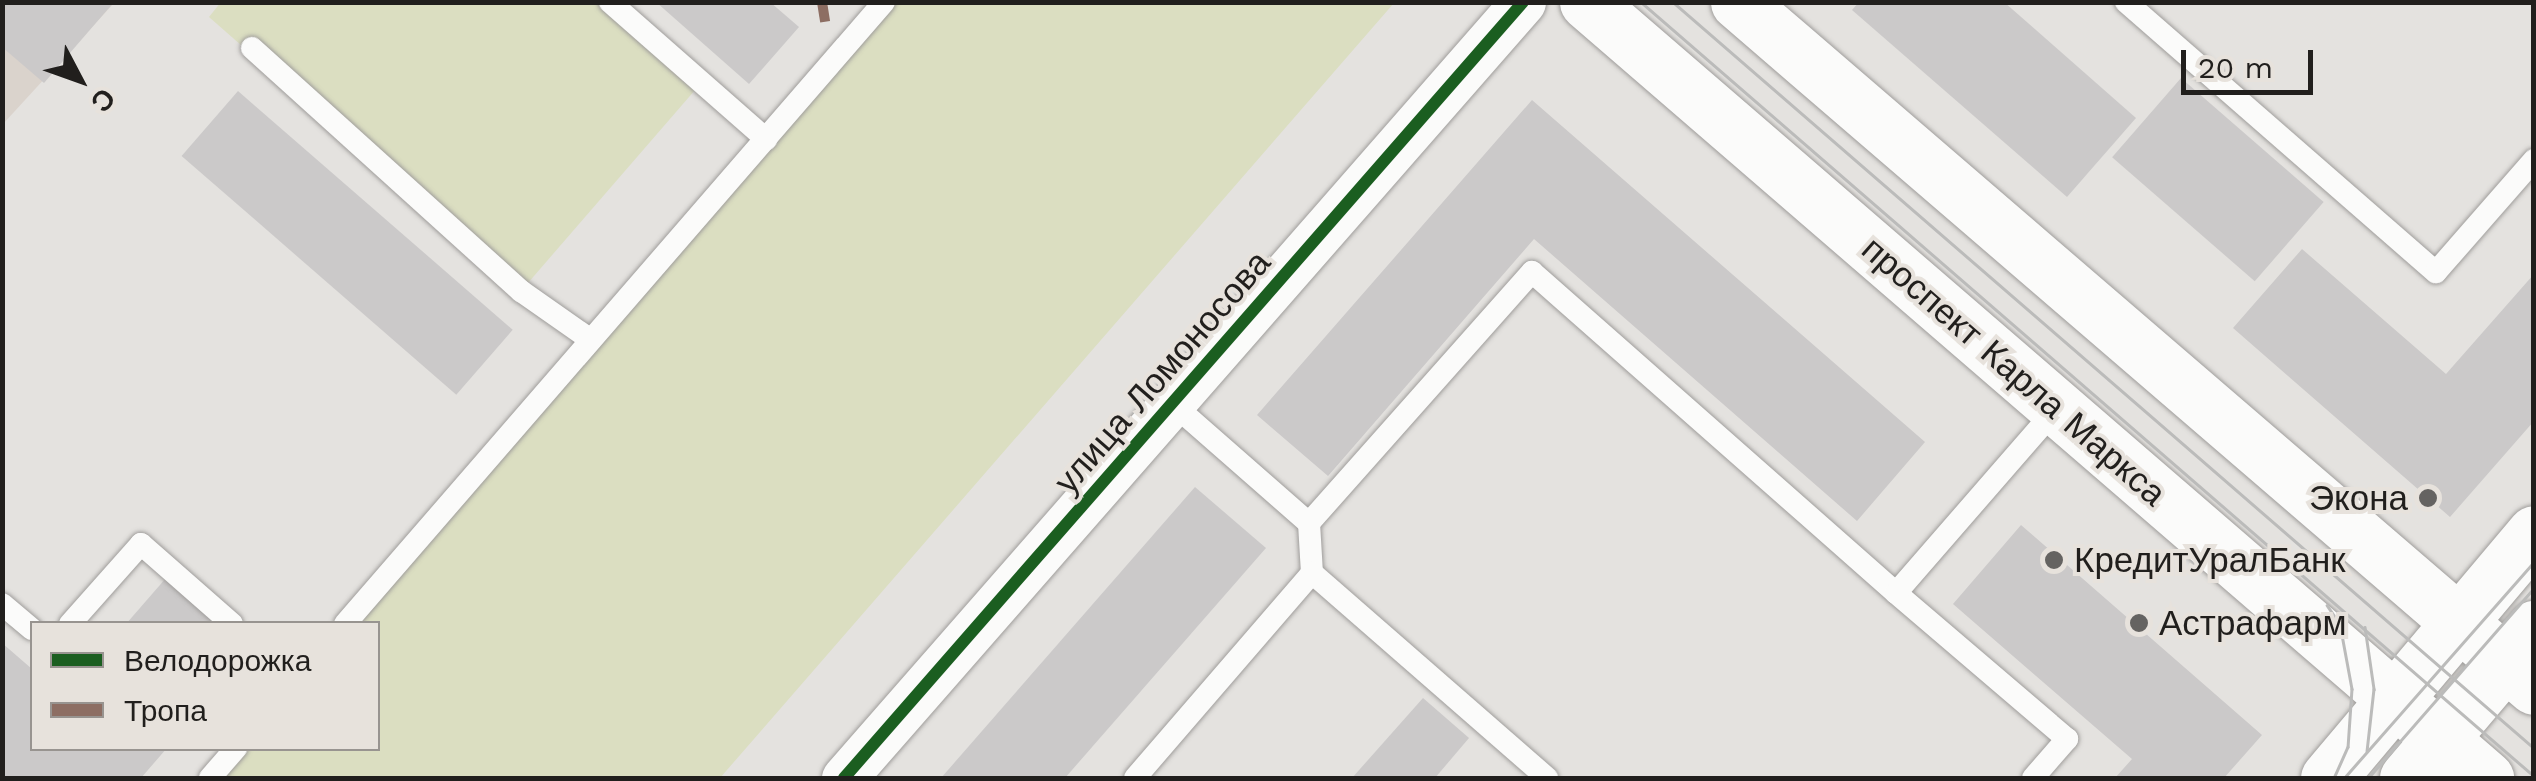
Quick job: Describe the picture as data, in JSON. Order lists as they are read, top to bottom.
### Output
{
  "streets": {
    "main road": ["проспект Карла Маркса"],
    "street": ["улица Ломоносова"]
  },
  "places": ["Экона", "КредитУралБанк", "Астрафарм"],
  "legend": ["Велодорожка", "Тропа"],
  "scale_bar": "20 m",
  "north": "bottom right"
}
